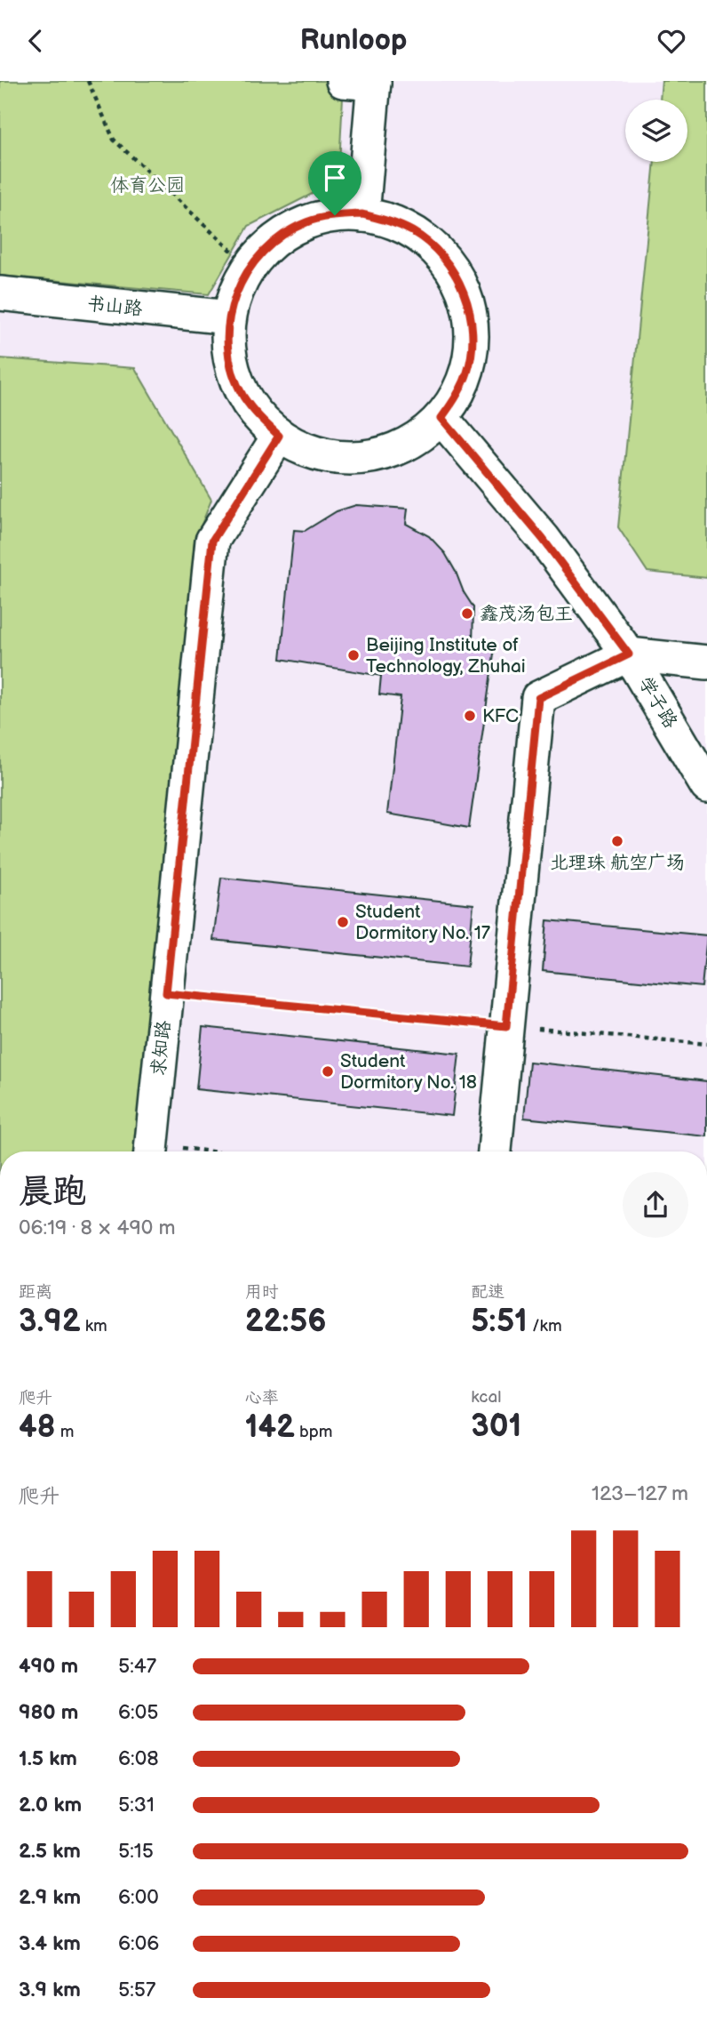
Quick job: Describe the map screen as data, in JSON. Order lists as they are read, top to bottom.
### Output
{
  "streets": {
    "street": ["书山路", "学子路", "求知路"]
  },
  "parks": ["体育公园"],
  "places": [
    "鑫茂汤包王",
    "Beijing Institute of Technology, Zhuhai",
    "KFC",
    "北理珠 航空广场",
    "Student Dormitory No. 17",
    "Student Dormitory No. 18"
  ],
  "page": {
    "header": "Runloop",
    "heading": ["晨跑", "06:19 · 8 × 490 m"],
    "stats": [
      ["距离", "3.92 km"],
      ["用时", "22:56"],
      ["配速", "5:51 /km"],
      ["爬升", "48 m"],
      ["心率", "142 bpm"],
      ["kcal", "301"]
    ],
    "chart": ["爬升", "123–127 m"],
    "list": [
      {
        "name": "490 m",
        "note": "5:47"
      },
      {
        "name": "980 m",
        "note": "6:05"
      },
      {
        "name": "1.5 km",
        "note": "6:08"
      },
      {
        "name": "2.0 km",
        "note": "5:31"
      },
      {
        "name": "2.5 km",
        "note": "5:15"
      },
      {
        "name": "2.9 km",
        "note": "6:00"
      },
      {
        "name": "3.4 km",
        "note": "6:06"
      },
      {
        "name": "3.9 km",
        "note": "5:57"
      }
    ]
  }
}
